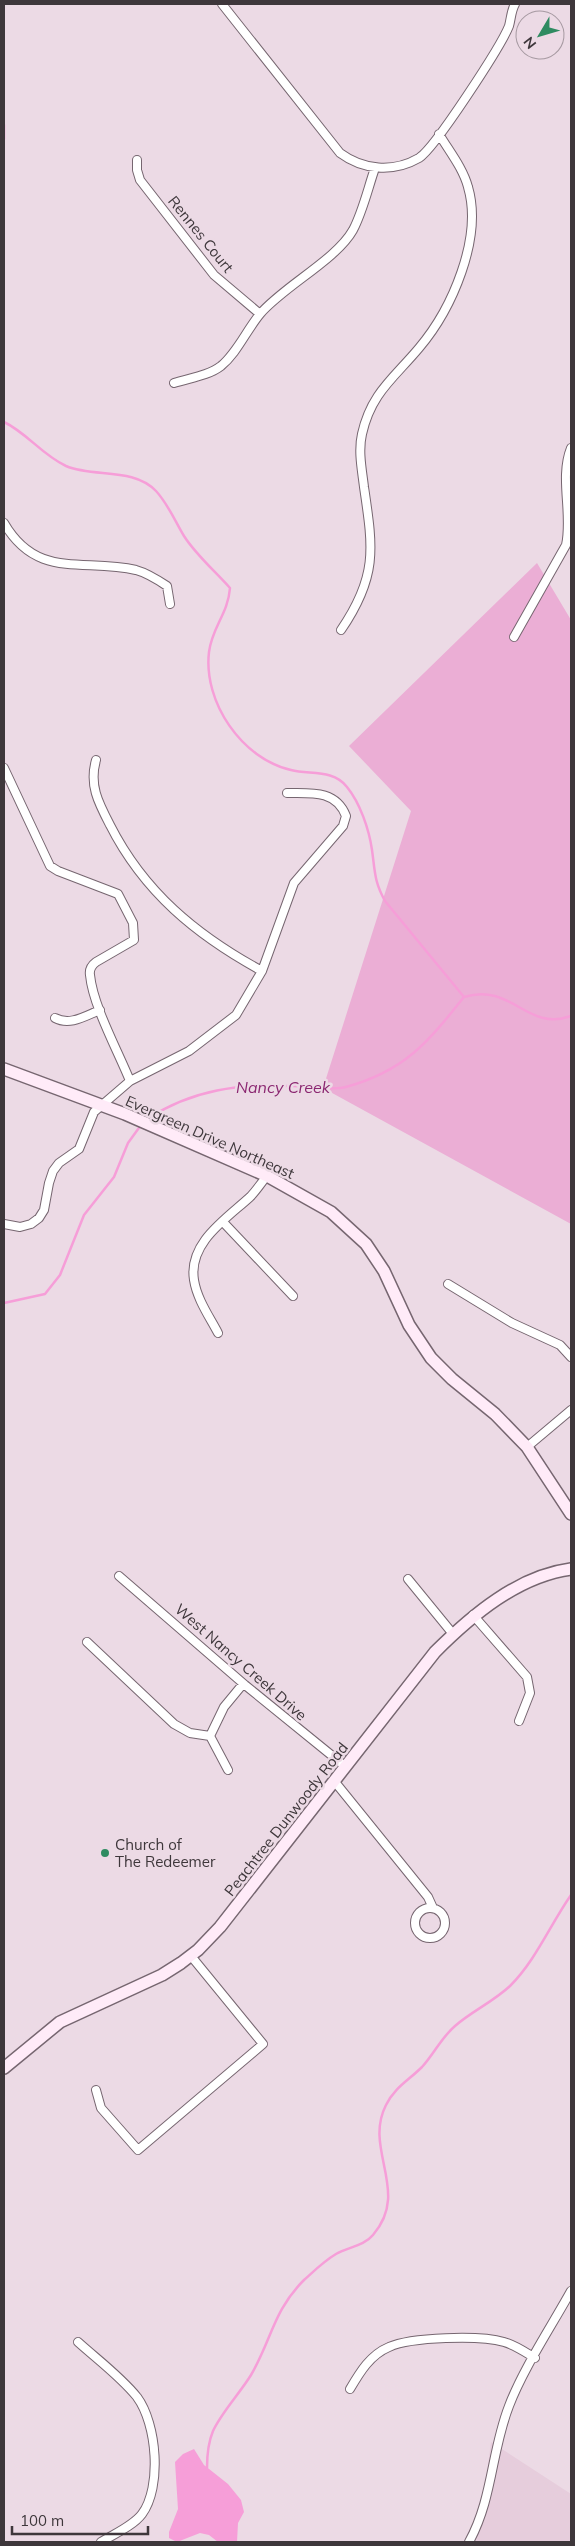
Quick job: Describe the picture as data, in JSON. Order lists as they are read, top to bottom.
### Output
{
  "streets": {
    "main road": ["Evergreen Drive Northeast", "Peachtree Dunwoody Road"],
    "street": ["Rennes Court", "West Nancy Creek Drive"]
  },
  "crossings": [
    ["West Nancy Creek Drive", "Peachtree Dunwoody Road"]
  ],
  "water": ["Nancy Creek"],
  "places": ["Church of The Redeemer"],
  "scale_bar": "100 m",
  "north": "bottom left"
}
